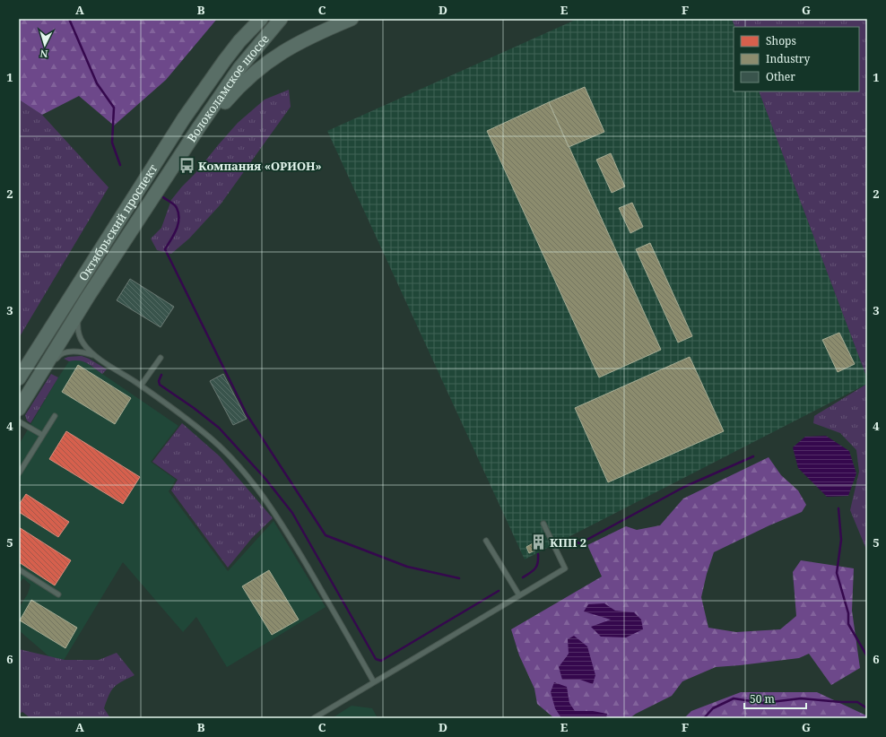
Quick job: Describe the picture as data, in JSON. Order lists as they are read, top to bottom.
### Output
{
  "streets": {
    "main road": ["Волоколамское шоссе", "Октябрьский проспект"]
  },
  "crossings": [
    ["Волоколамское шоссе", "Октябрьский проспект"]
  ],
  "places": {
    "bus stop": ["Компания «ОРИОН»"],
    "building": ["КПП 2"]
  },
  "legend": ["Shops", "Industry", "Other"],
  "scale_bar": "50 m",
  "north": "bottom",
  "grid": {
    "columns": [
      "A",
      "B",
      "C",
      "D",
      "E",
      "F",
      "G"
    ],
    "rows": [
      "1",
      "2",
      "3",
      "4",
      "5",
      "6"
    ]
  }
}
